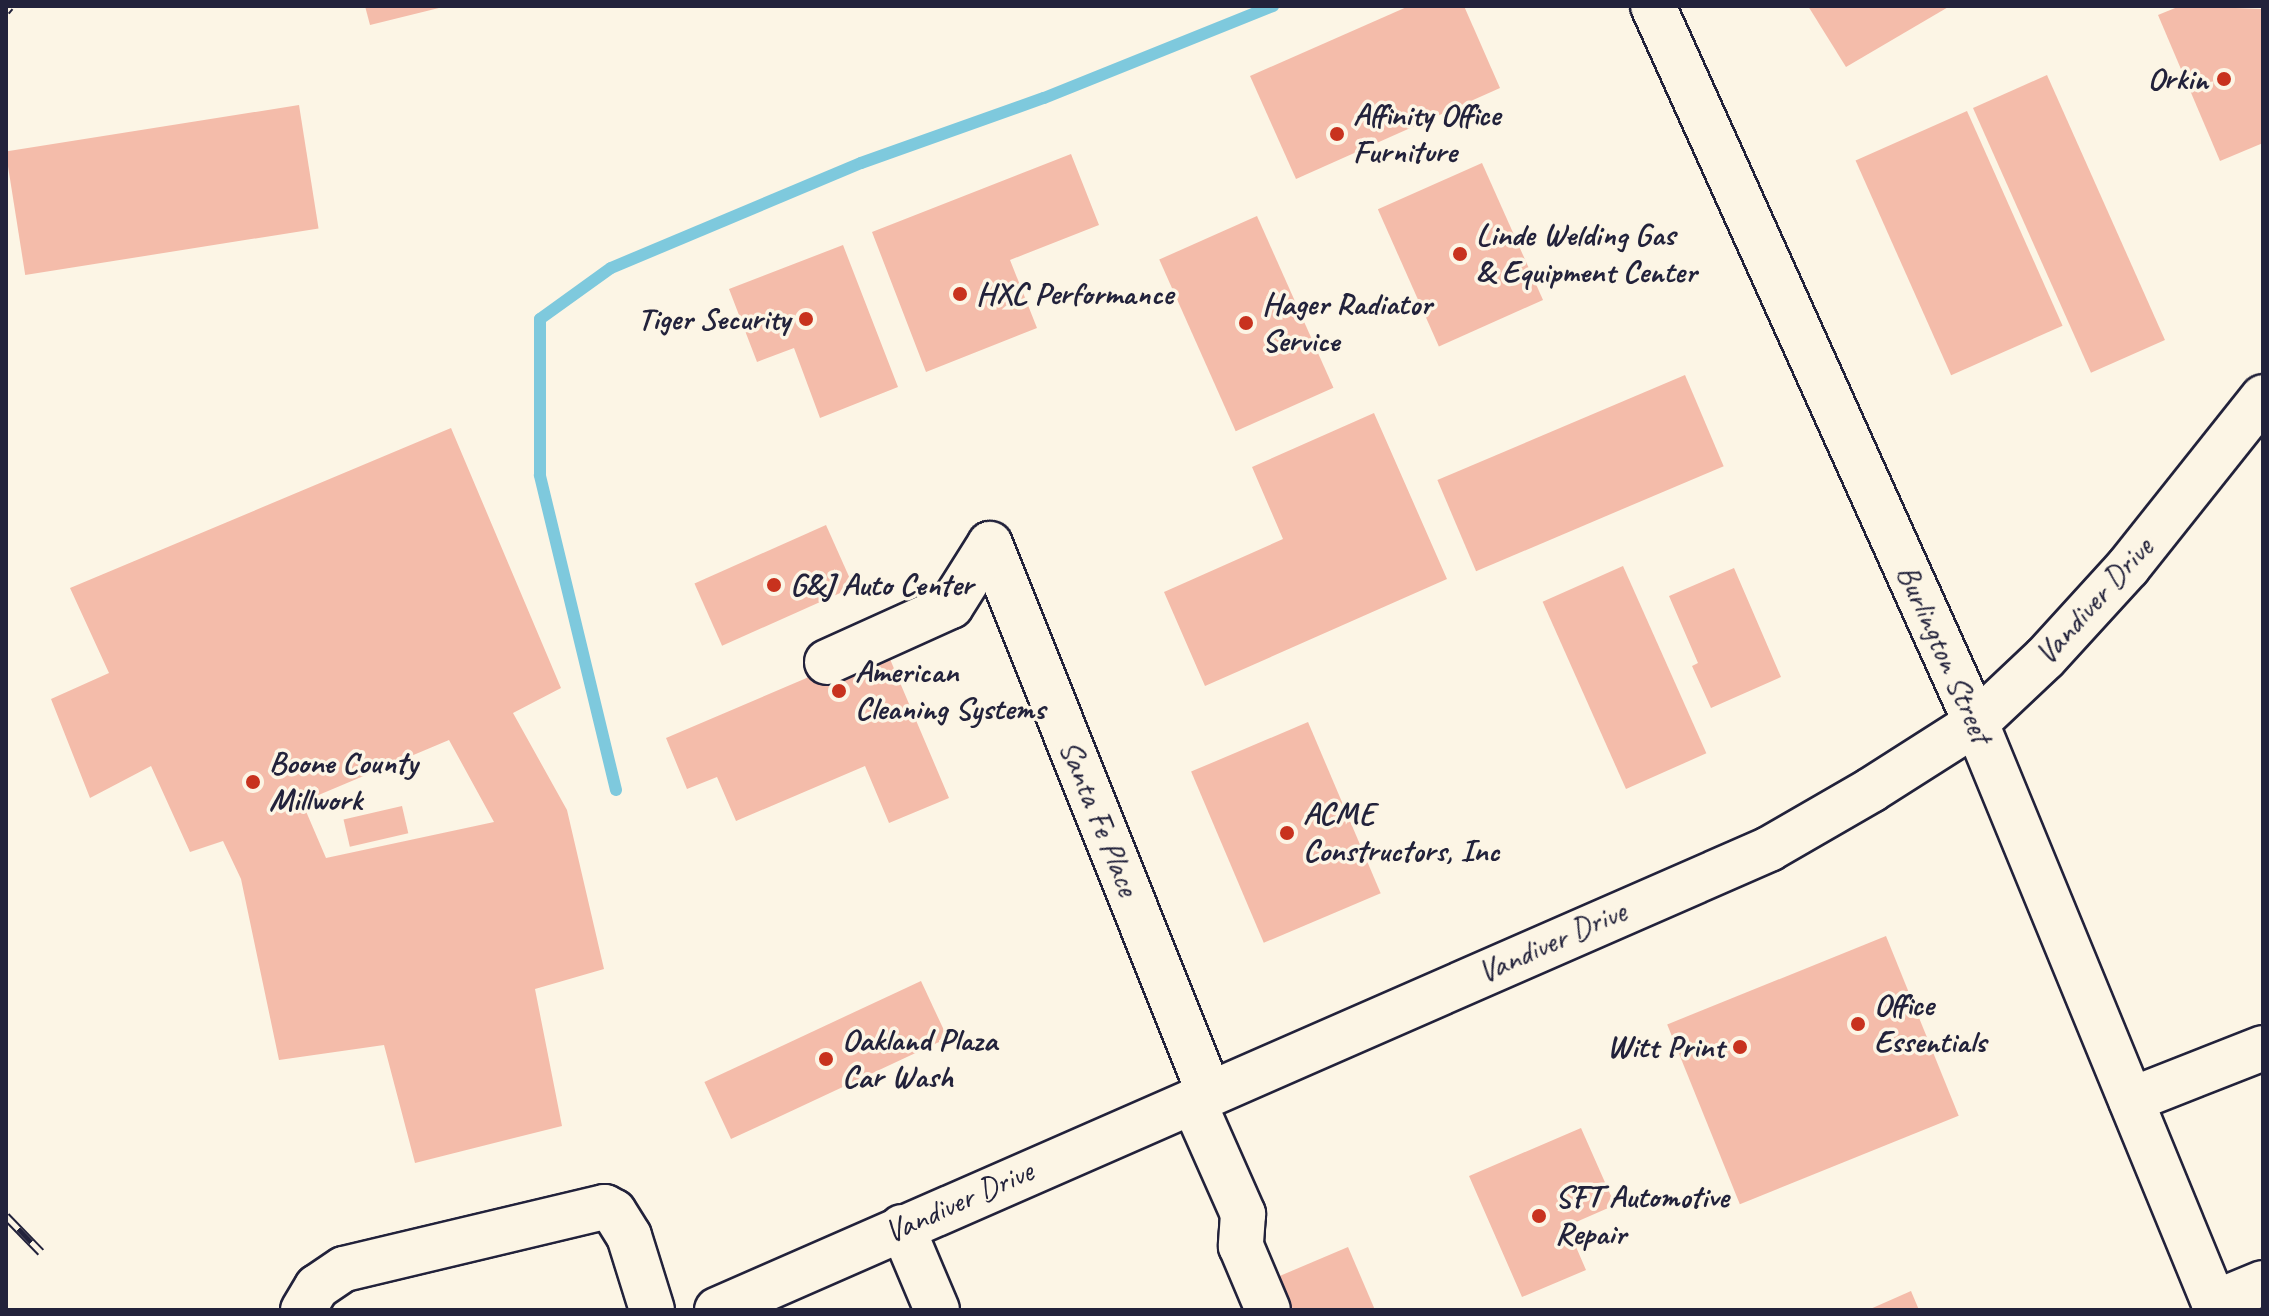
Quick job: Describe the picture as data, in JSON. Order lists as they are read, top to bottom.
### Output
{
  "streets": {
    "street": ["Vandiver Drive", "Burlington Street", "Santa Fe Place"]
  },
  "crossings": [
    ["Vandiver Drive", "Burlington Street"],
    ["Vandiver Drive", "Santa Fe Place"]
  ],
  "places": [
    "Orkin",
    "Affinity Office Furniture",
    "Linde Welding Gas & Equipment Center",
    "HXC Performance",
    "Tiger Security",
    "Hager Radiator Service",
    "G&J Auto Center",
    "American Cleaning Systems",
    "Boone County Millwork",
    "ACME Constructors, Inc",
    "Office Essentials",
    "Witt Print",
    "Oakland Plaza Car Wash",
    "SFT Automotive Repair"
  ]
}
